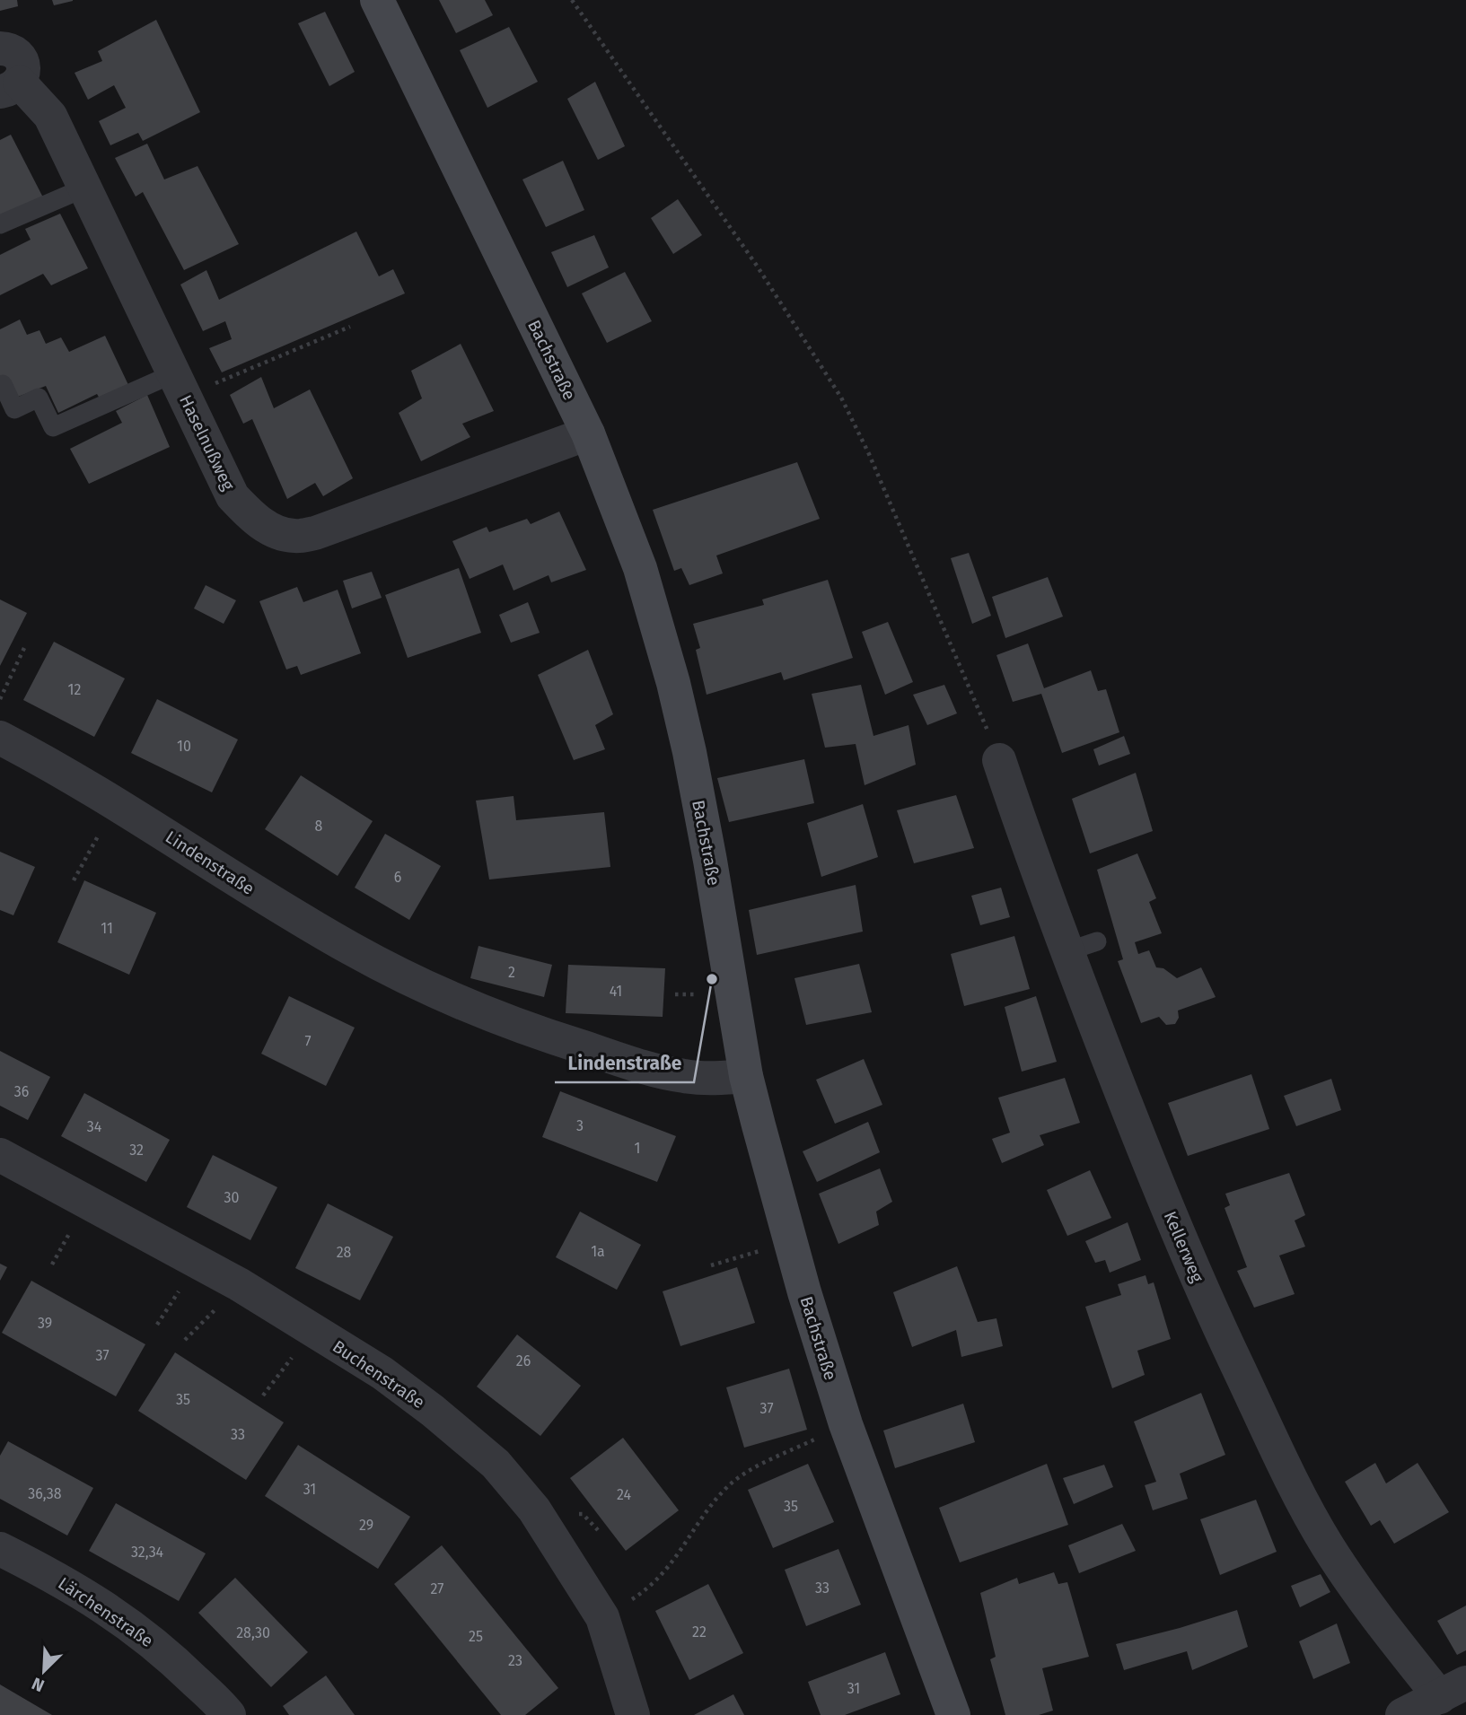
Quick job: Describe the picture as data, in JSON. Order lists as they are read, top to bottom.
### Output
{
  "streets": {
    "street": [
      "Bachstraße",
      "Haselnußweg",
      "Lindenstraße",
      "Kellerweg",
      "Buchenstraße",
      "Lärchenstraße"
    ]
  },
  "crossings": [
    ["Bachstraße", "Haselnußweg"],
    ["Bachstraße", "Lindenstraße"]
  ],
  "places": ["Lindenstraße"],
  "house_numbers": [
    "12",
    "10",
    "8",
    "6",
    "11",
    "2",
    "41",
    "7",
    "36",
    "3",
    "34",
    "1",
    "32",
    "30",
    "1a",
    "28",
    "39",
    "37",
    "26",
    "35",
    "37",
    "33",
    "31",
    "36,38",
    "24",
    "35",
    "29",
    "32,34",
    "33",
    "27",
    "22",
    "28,30",
    "25",
    "23",
    "31"
  ],
  "north": "bottom left"
}
